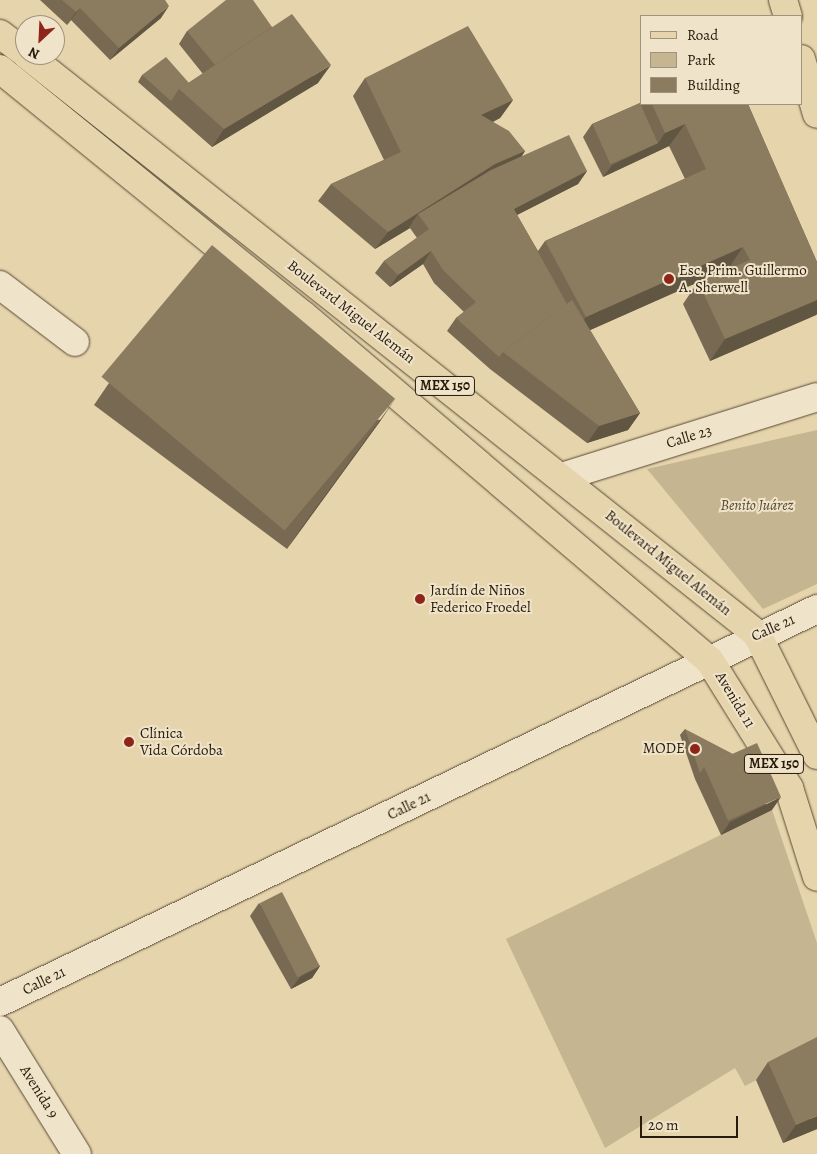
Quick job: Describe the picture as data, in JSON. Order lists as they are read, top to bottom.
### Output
{
  "streets": {
    "main road": ["Boulevard Miguel Alemán", "MEX 150", "Avenida 11"],
    "street": ["Calle 23", "Calle 21", "Avenida 9"]
  },
  "crossings": [
    ["Boulevard Miguel Alemán", "Calle 23"],
    ["Boulevard Miguel Alemán", "Calle 21"],
    ["Boulevard Miguel Alemán", "Avenida 11"],
    ["Calle 21", "Avenida 11"]
  ],
  "parks": ["Benito Juárez"],
  "places": [
    "Esc. Prim. Guillermo A. Sherwell",
    "Jardín de Niños Federico Froedel",
    "Clínica Vida Córdoba",
    "MODE"
  ],
  "legend": ["Road", "Park", "Building"],
  "scale_bar": "20 m",
  "north": "bottom left"
}
